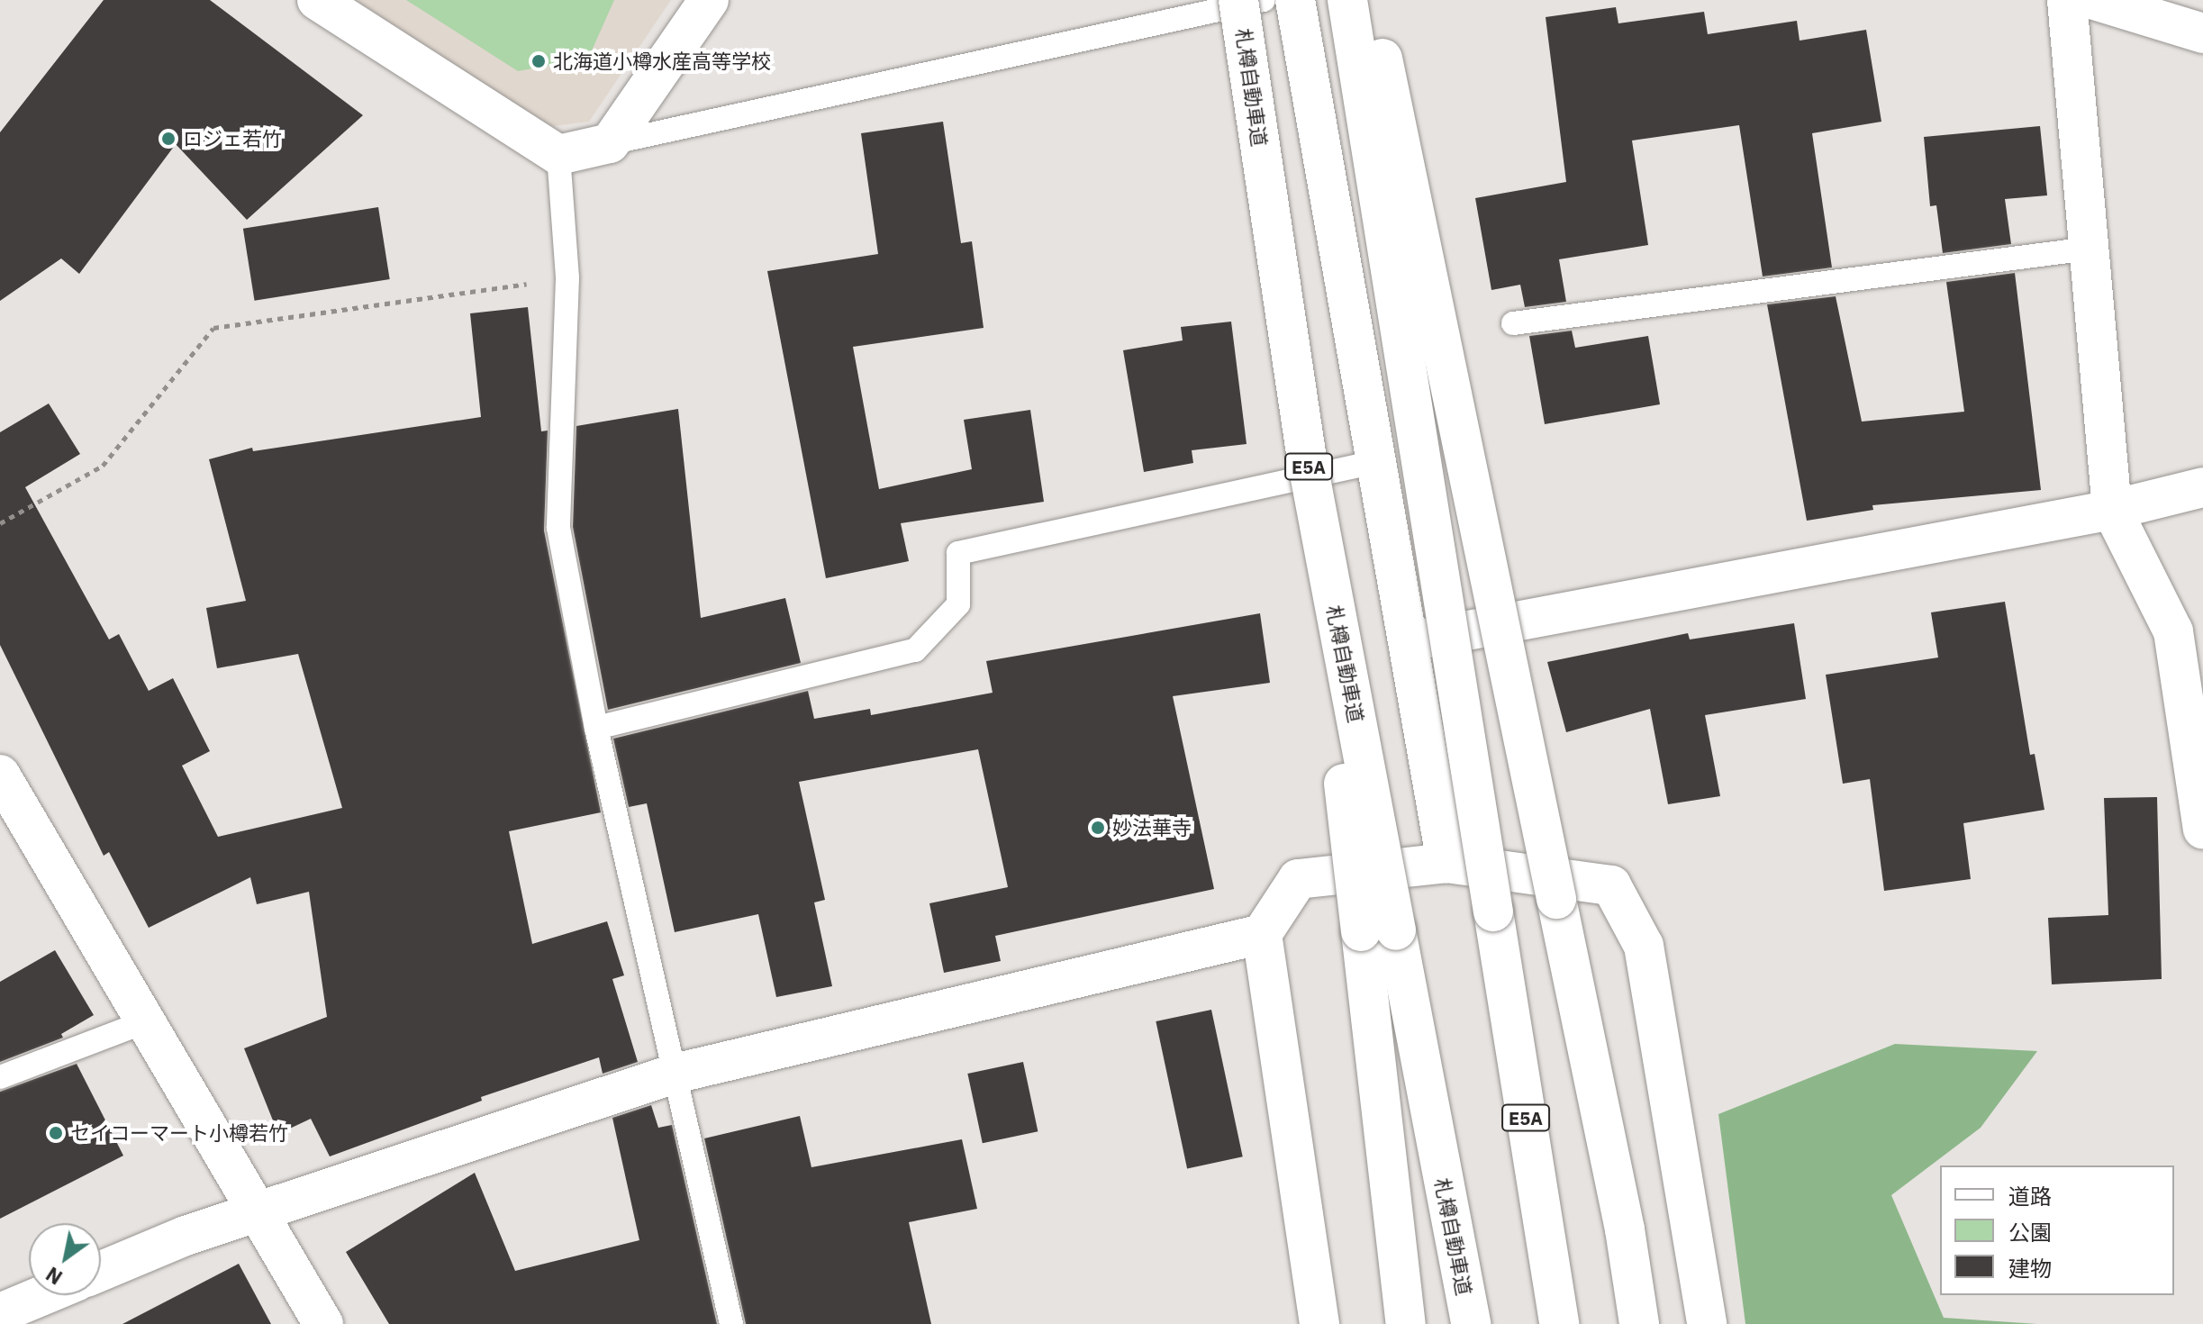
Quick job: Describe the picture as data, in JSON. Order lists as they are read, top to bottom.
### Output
{
  "streets": {
    "main road": ["札樽自動車道", "E5A"]
  },
  "places": [
    "北海道小樽水産高等学校",
    "ロジェ若竹",
    "妙法華寺",
    "セイコーマート小樽若竹"
  ],
  "legend": ["道路", "公園", "建物"],
  "north": "bottom left"
}
